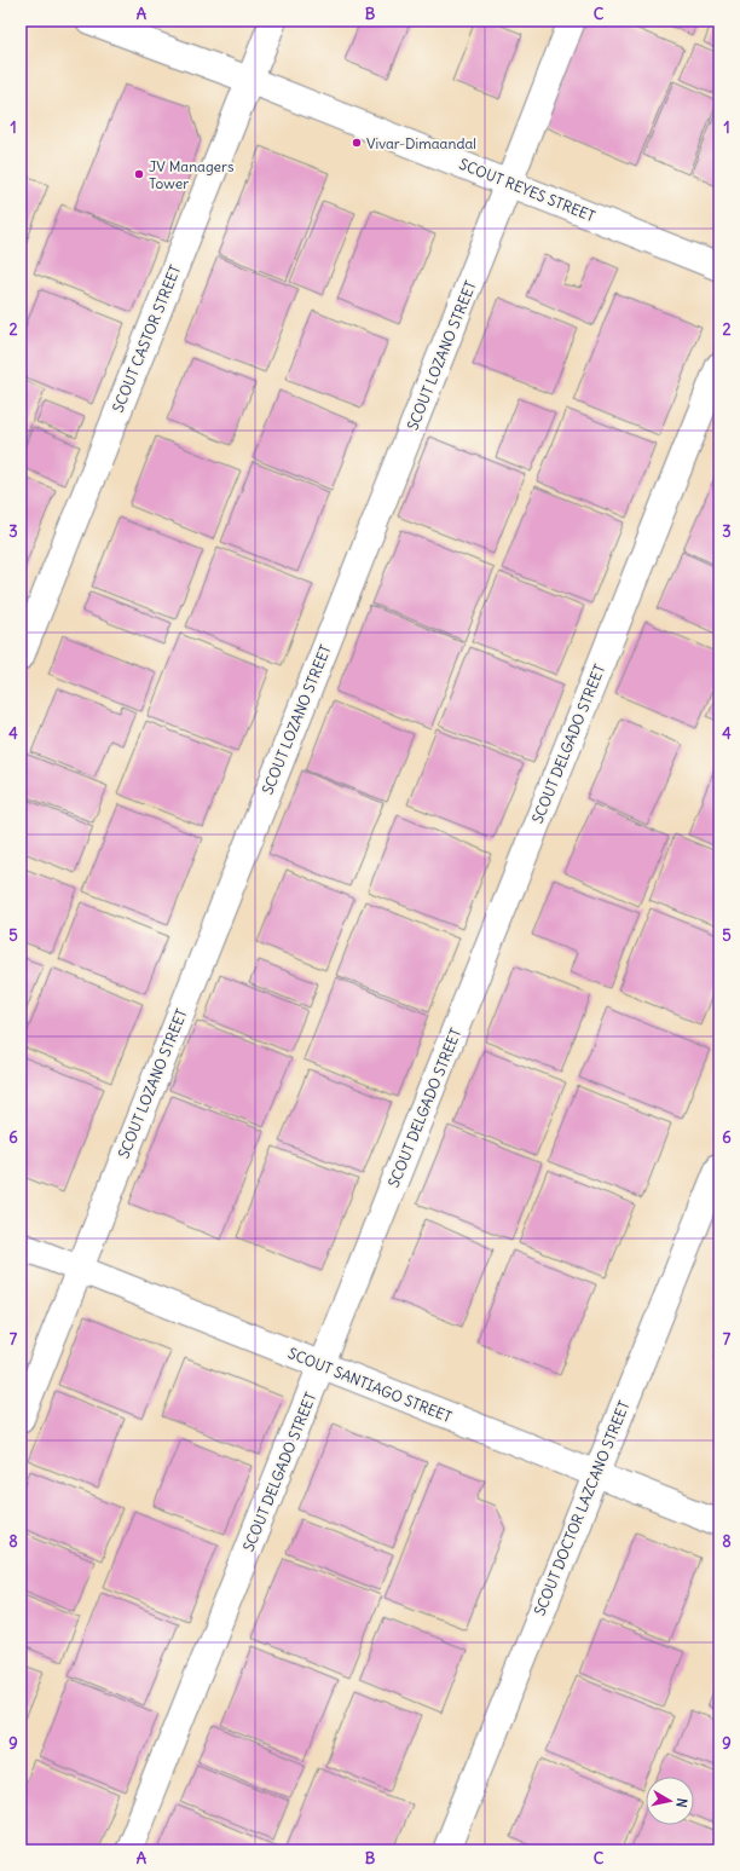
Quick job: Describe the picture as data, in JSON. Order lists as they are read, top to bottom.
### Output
{
  "streets": {
    "street": [
      "SCOUT REYES STREET",
      "SCOUT CASTOR STREET",
      "SCOUT LOZANO STREET",
      "SCOUT DELGADO STREET",
      "SCOUT SANTIAGO STREET",
      "SCOUT DOCTOR LAZCANO STREET"
    ]
  },
  "crossings": [
    ["SCOUT REYES STREET", "SCOUT CASTOR STREET"],
    ["SCOUT REYES STREET", "SCOUT LOZANO STREET"],
    ["SCOUT LOZANO STREET", "SCOUT SANTIAGO STREET"],
    ["SCOUT DELGADO STREET", "SCOUT SANTIAGO STREET"],
    ["SCOUT SANTIAGO STREET", "SCOUT DOCTOR LAZCANO STREET"]
  ],
  "places": ["Vivar-Dimaandal", "JV Managers Tower"],
  "north": "right",
  "grid": {
    "columns": ["A", "B", "C"],
    "rows": [
      "1",
      "2",
      "3",
      "4",
      "5",
      "6",
      "7",
      "8",
      "9"
    ]
  }
}
